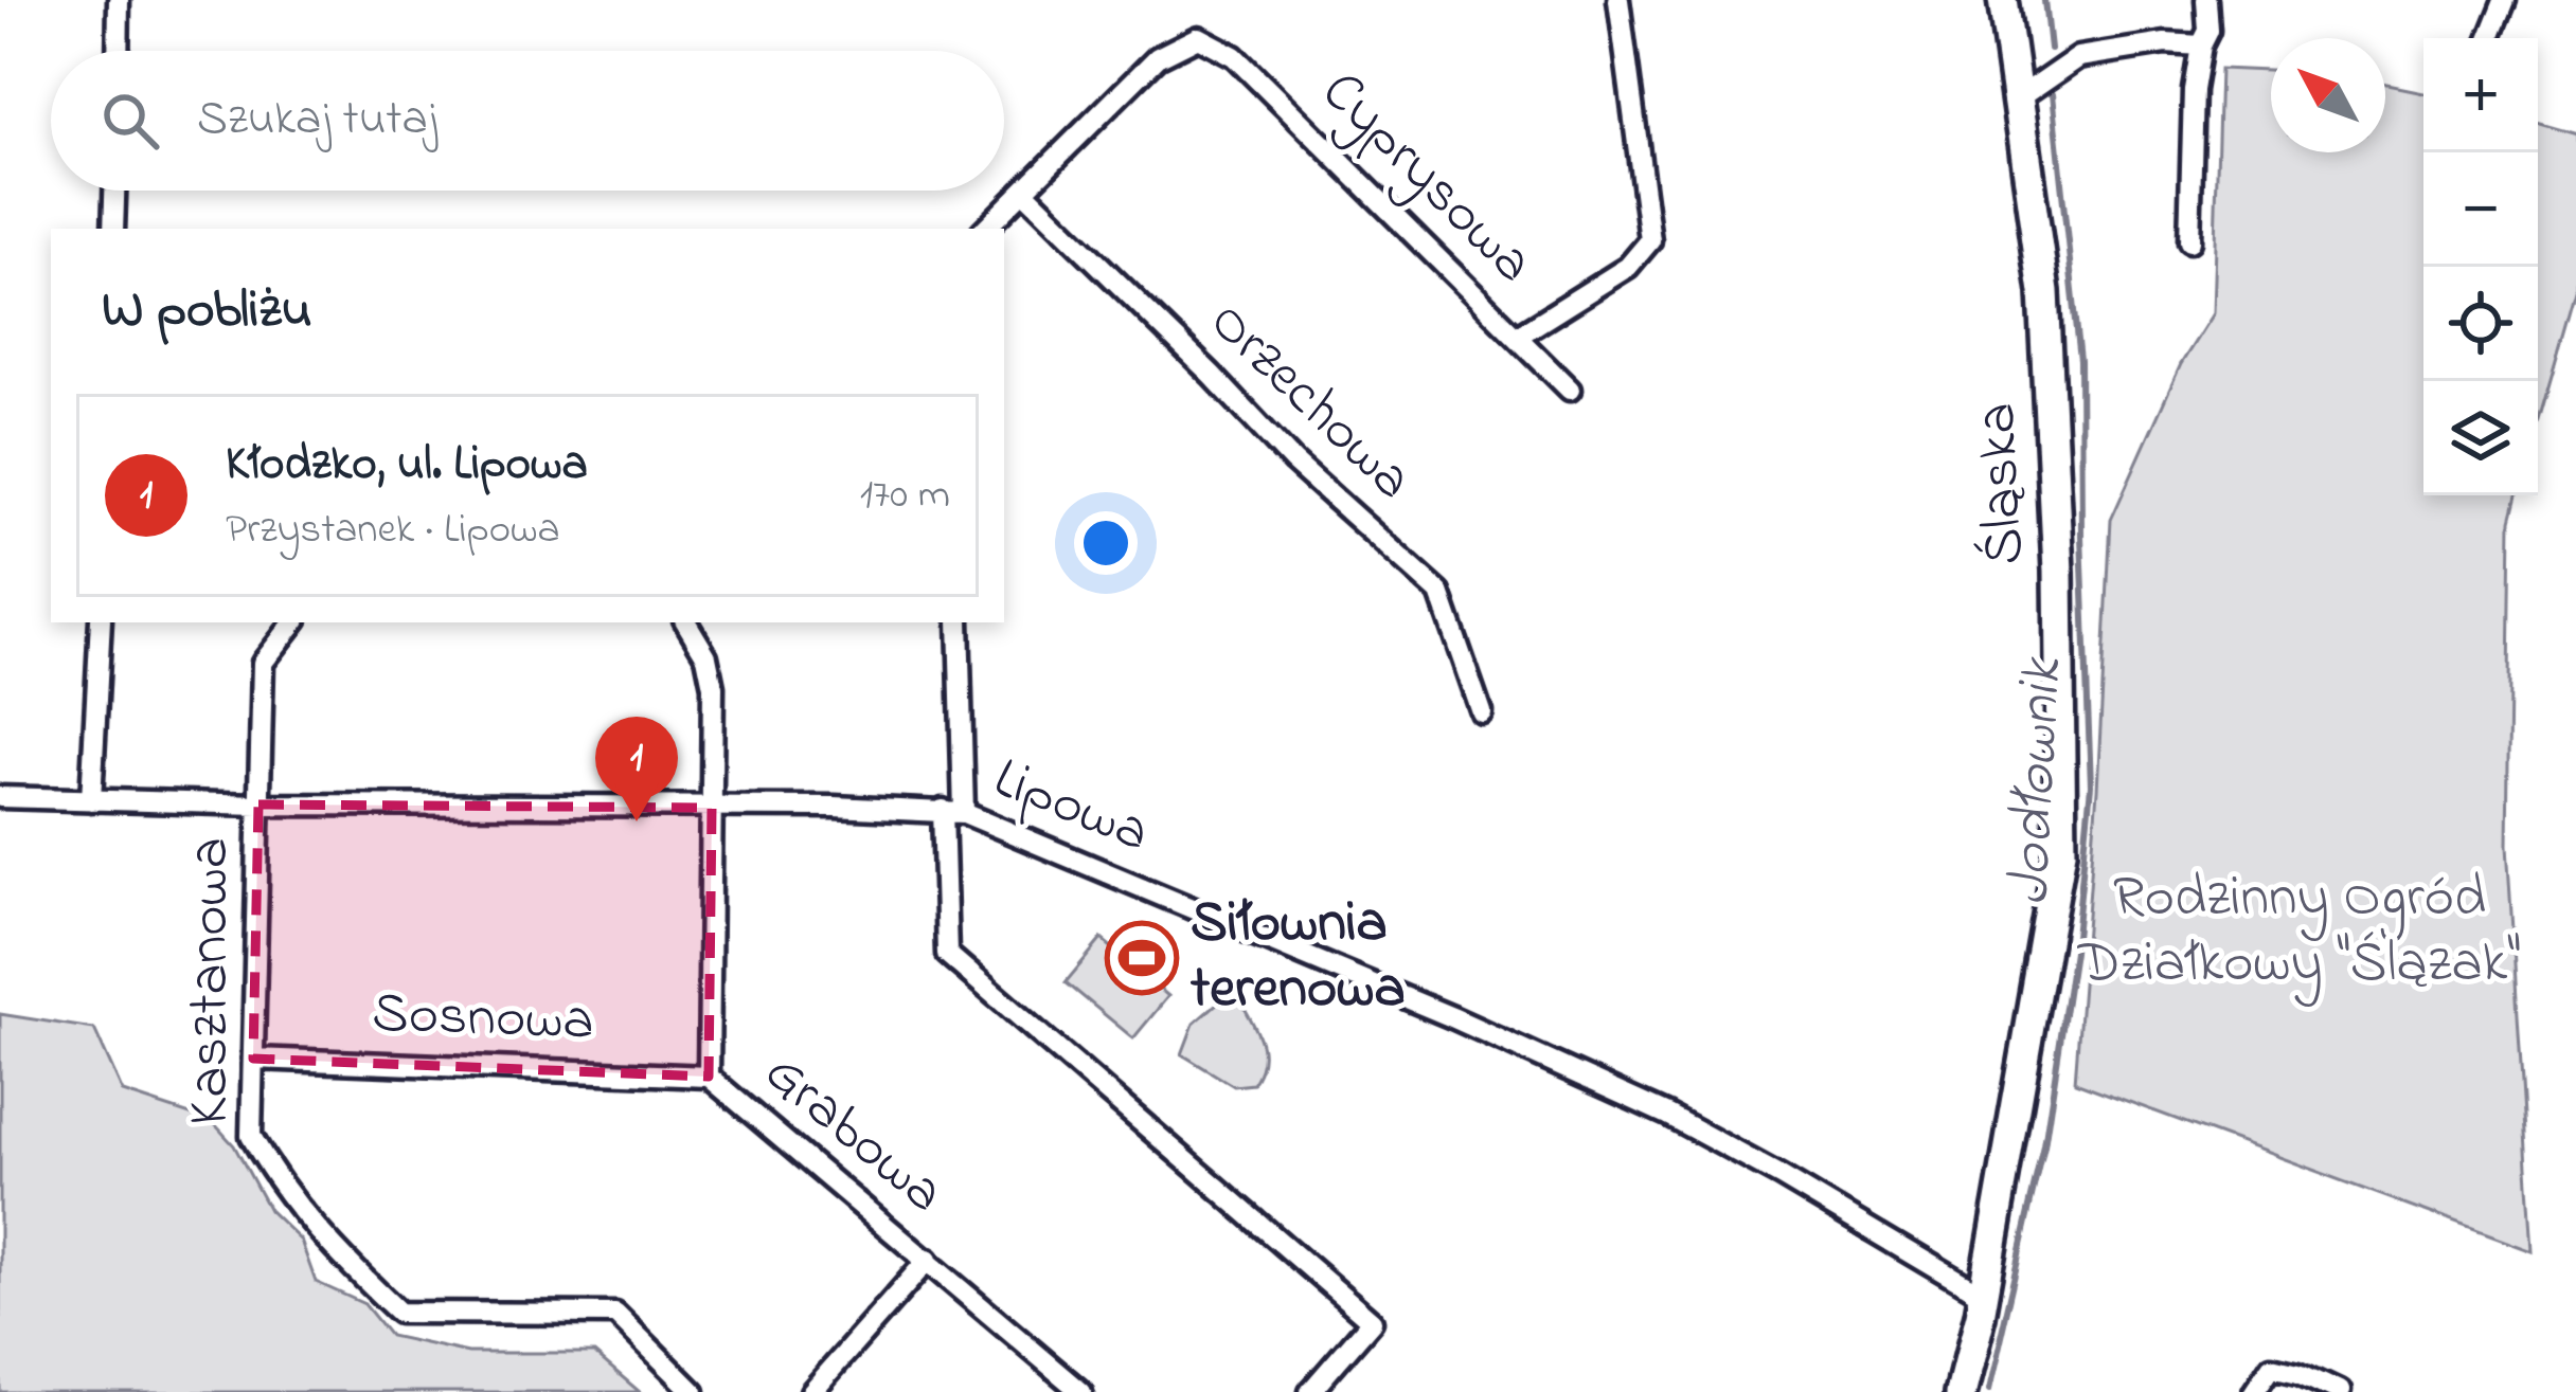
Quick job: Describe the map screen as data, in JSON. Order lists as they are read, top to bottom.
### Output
{
  "streets": {
    "street": [
      "Cyprysowa",
      "Orzechowa",
      "Śląska",
      "Lipowa",
      "Kasztanowa",
      "Sosnowa",
      "Grabowa"
    ]
  },
  "crossings": [
    ["Cyprysowa", "Orzechowa"],
    ["Śląska", "Lipowa"],
    ["Lipowa", "Kasztanowa"],
    ["Lipowa", "Grabowa"],
    ["Kasztanowa", "Sosnowa"],
    ["Sosnowa", "Grabowa"]
  ],
  "water": ["Jodłownik"],
  "parks": ["Rodzinny Ogród Działkowy \"Ślązak\""],
  "places": {
    "sports": ["Siłownia terenowa"]
  },
  "north": "top left",
  "page": {
    "map_buttons": ["+", "−"],
    "search": "Szukaj tutaj",
    "heading": "W pobliżu",
    "list": [
      {
        "mark": "1",
        "name": "Kłodzko, ul. Lipowa",
        "note": "Przystanek · Lipowa",
        "value": "170 m"
      }
    ],
    "pins": "1"
  }
}
